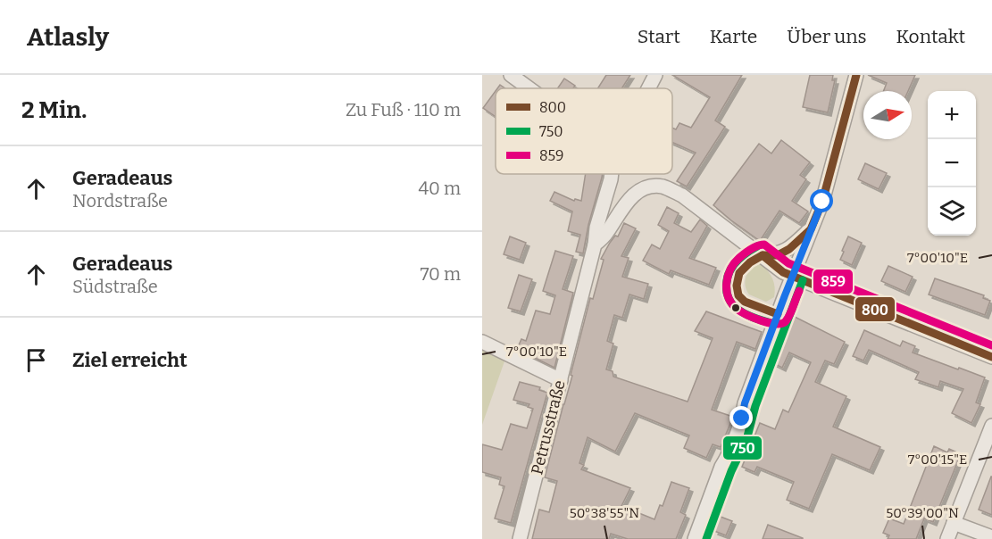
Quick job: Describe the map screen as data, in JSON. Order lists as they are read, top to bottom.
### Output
{
  "streets": {
    "street": ["Petrusstraße"]
  },
  "lines": ["transit line 800", "transit line 859", "transit line 750"],
  "legend": ["800", "750", "859"],
  "north": "right",
  "page": {
    "header": "Atlasly",
    "nav": [
      "Start",
      "Karte",
      "Über uns",
      "Kontakt"
    ],
    "heading": ["2 Min.", "Zu Fuß · 110 m"],
    "map_buttons": ["+", "−"],
    "list": [
      ["Geradeaus", "Nordstraße", "40 m"],
      ["Geradeaus", "Südstraße", "70 m"],
      "Ziel erreicht"
    ]
  },
  "coordinates": [
    "7°00'10\"E",
    "7°00'15\"E",
    "50°38'55\"N",
    "50°39'00\"N"
  ]
}
